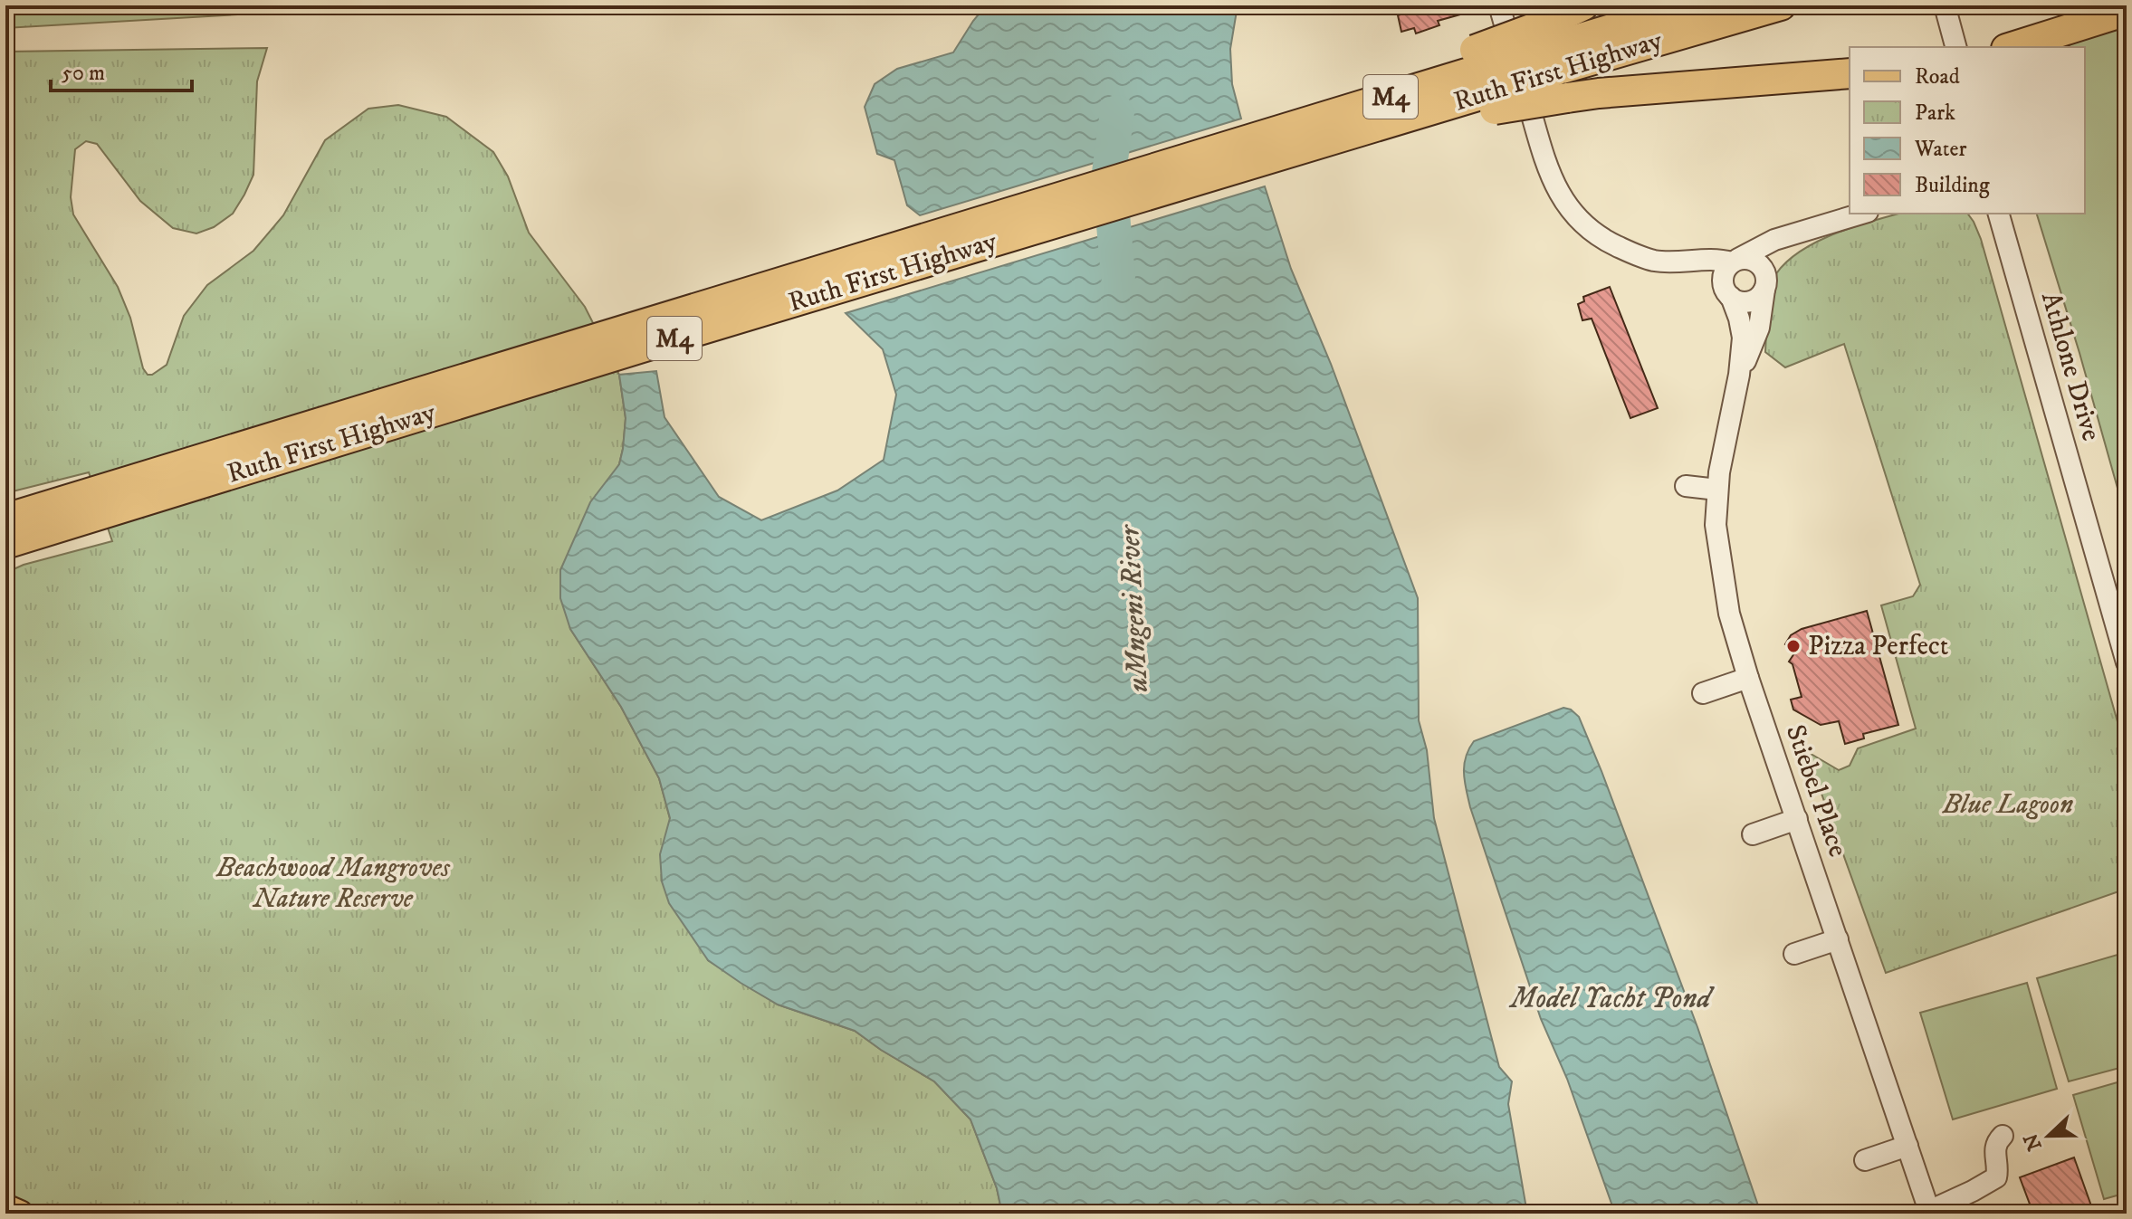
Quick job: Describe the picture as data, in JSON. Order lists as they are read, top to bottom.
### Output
{
  "streets": {
    "highway": ["Ruth First Highway", "M4"],
    "street": ["Athlone Drive", "Stiebel Place"]
  },
  "water": ["uMngeni River", "Model Yacht Pond"],
  "parks": ["Blue Lagoon", "Beachwood Mangroves Nature Reserve"],
  "places": ["Pizza Perfect"],
  "legend": [
    "Road",
    "Park",
    "Water",
    "Building"
  ],
  "scale_bar": "50 m",
  "north": "left"
}
